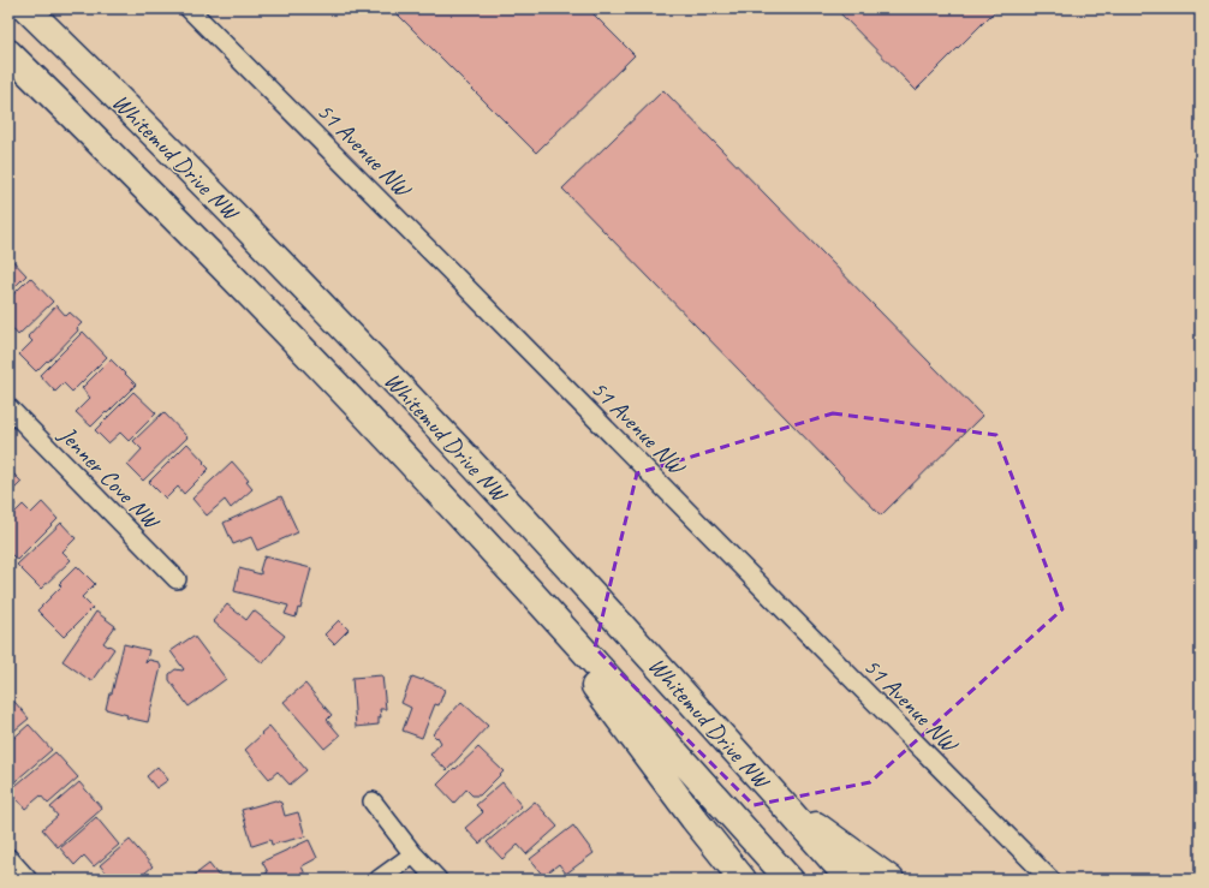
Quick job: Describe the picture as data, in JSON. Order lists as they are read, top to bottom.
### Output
{
  "streets": {
    "highway": ["Whitemud Drive NW"],
    "street": ["51 Avenue NW", "Jenner Cove NW"]
  }
}
